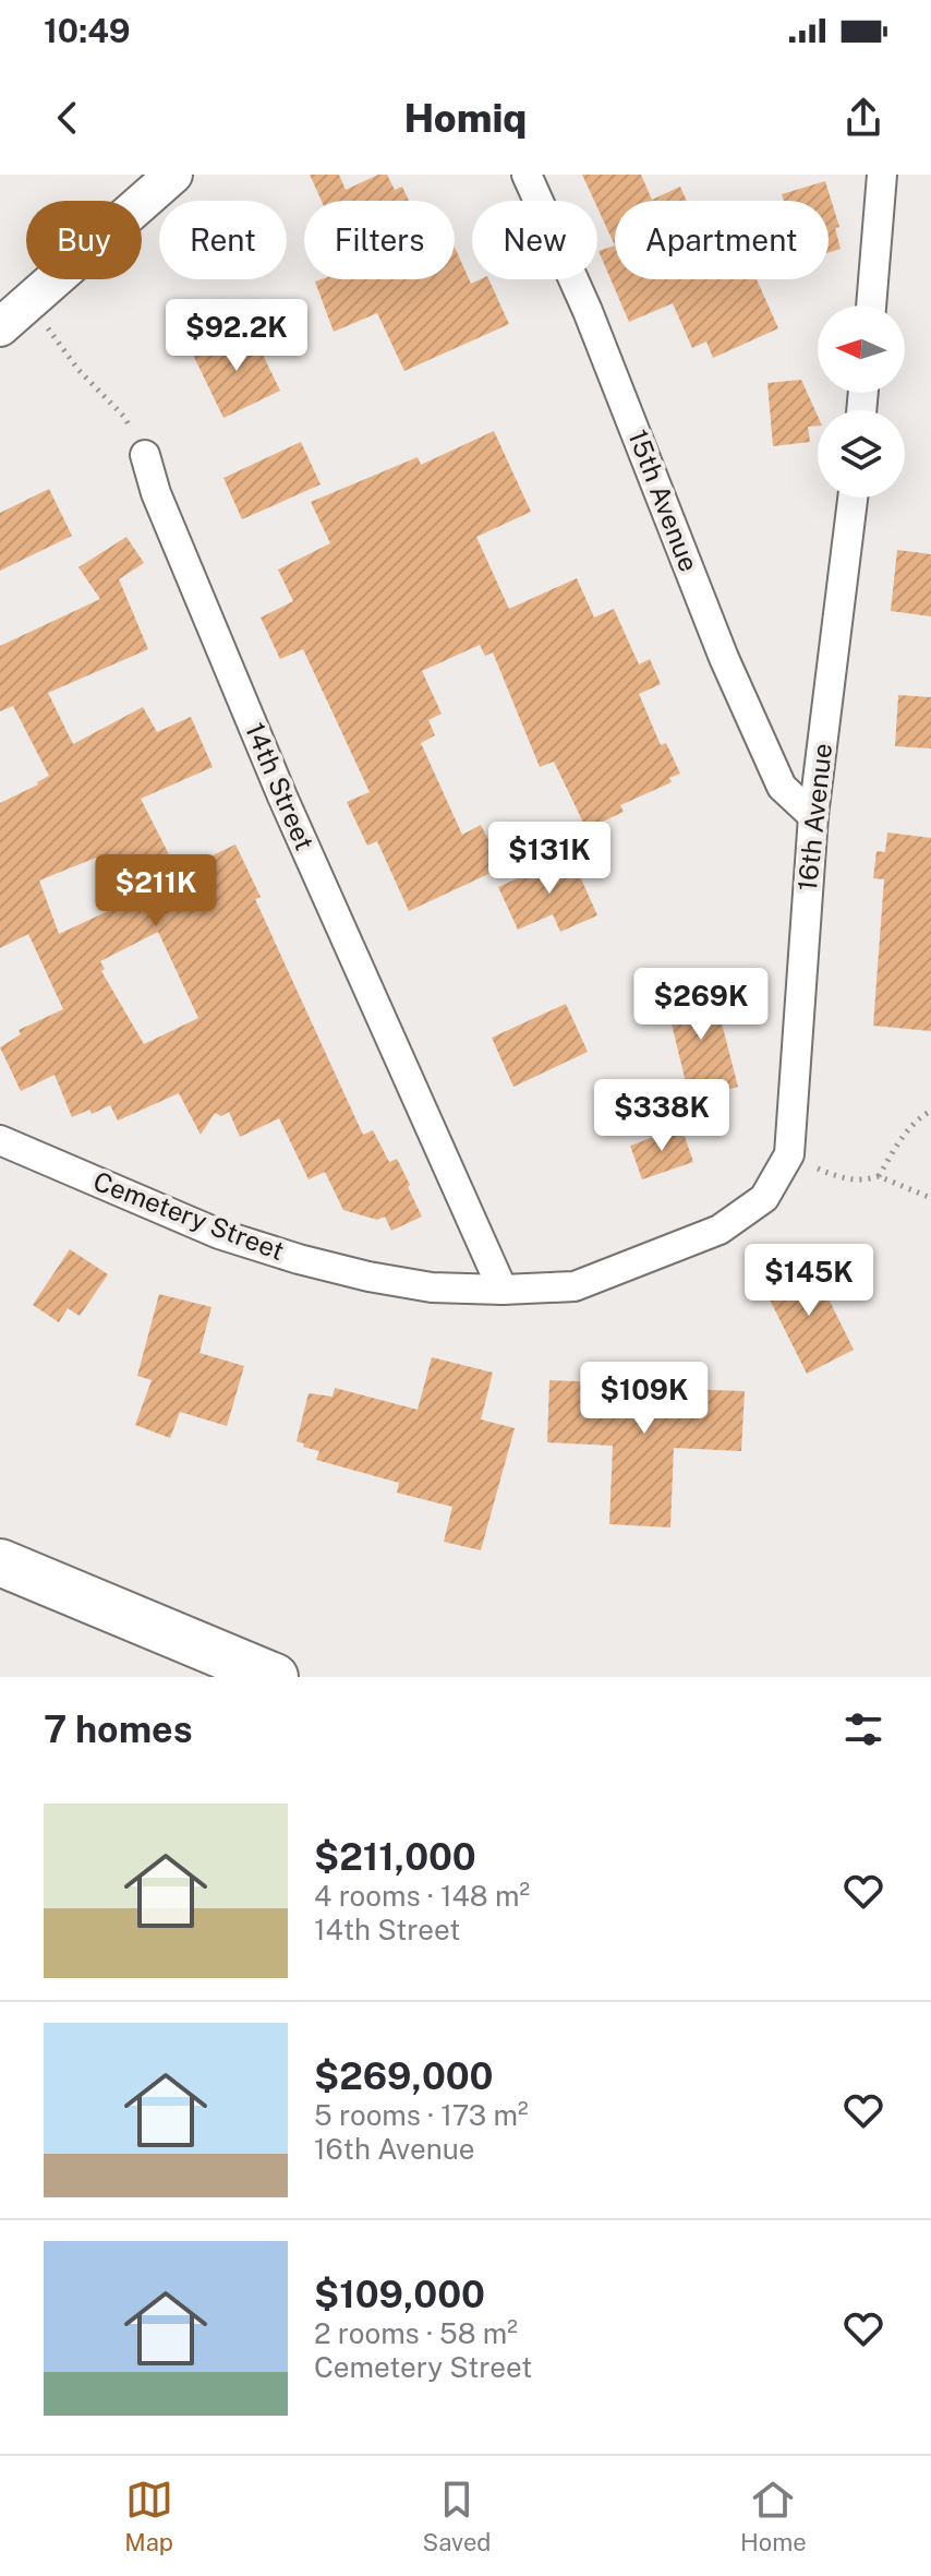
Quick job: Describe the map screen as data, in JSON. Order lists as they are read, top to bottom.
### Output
{
  "streets": {
    "street": [
      "15th Avenue",
      "14th Street",
      "16th Avenue",
      "Cemetery Street"
    ]
  },
  "crossings": [
    ["15th Avenue", "16th Avenue"],
    ["14th Street", "Cemetery Street"],
    ["16th Avenue", "Cemetery Street"]
  ],
  "north": "left",
  "page": {
    "status": "10:49",
    "header": "Homiq",
    "chip": [
      "Buy",
      "Rent",
      "Filters",
      "New",
      "Apartment"
    ],
    "price": [
      "$92.2K",
      "$131K",
      "$211K",
      "$269K",
      "$338K",
      "$145K",
      "$109K"
    ],
    "heading": "7 homes",
    "list": [
      {
        "name": "$211,000",
        "note": "4 rooms · 148 m² · 14th Street"
      },
      {
        "name": "$269,000",
        "note": "5 rooms · 173 m² · 16th Avenue"
      },
      {
        "name": "$109,000",
        "note": "2 rooms · 58 m² · Cemetery Street"
      }
    ],
    "tabs": ["Map", "Saved", "Home"]
  }
}
